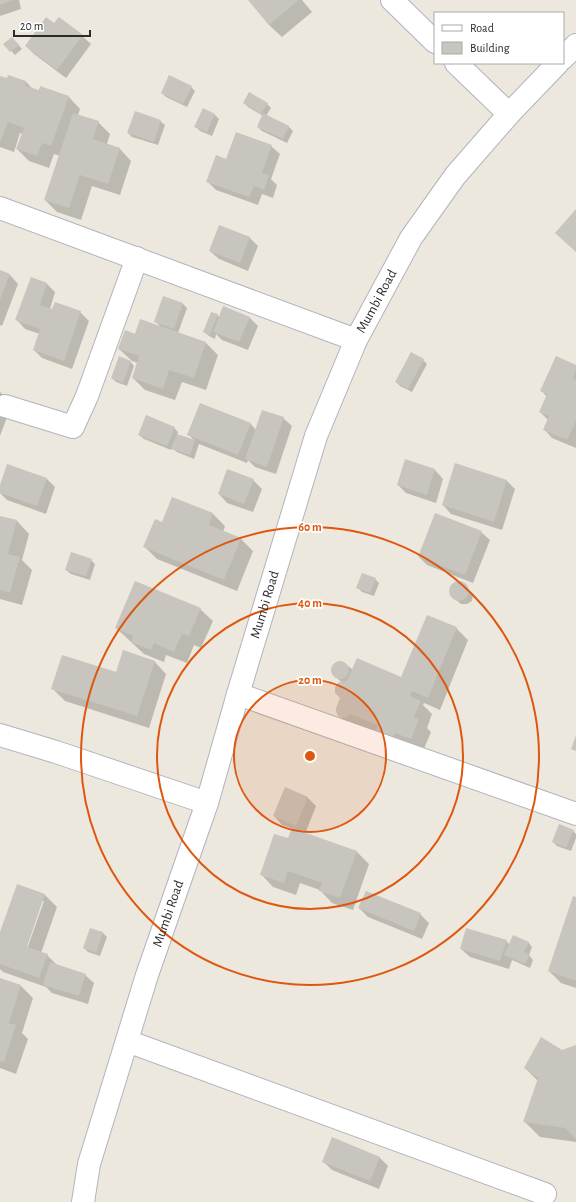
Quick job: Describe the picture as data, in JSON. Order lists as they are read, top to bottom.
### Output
{
  "streets": {
    "street": ["Mumbi Road"]
  },
  "legend": ["Road", "Building"],
  "scale_bar": "20 m",
  "rings": ["60 m", "40 m", "20 m"]
}
